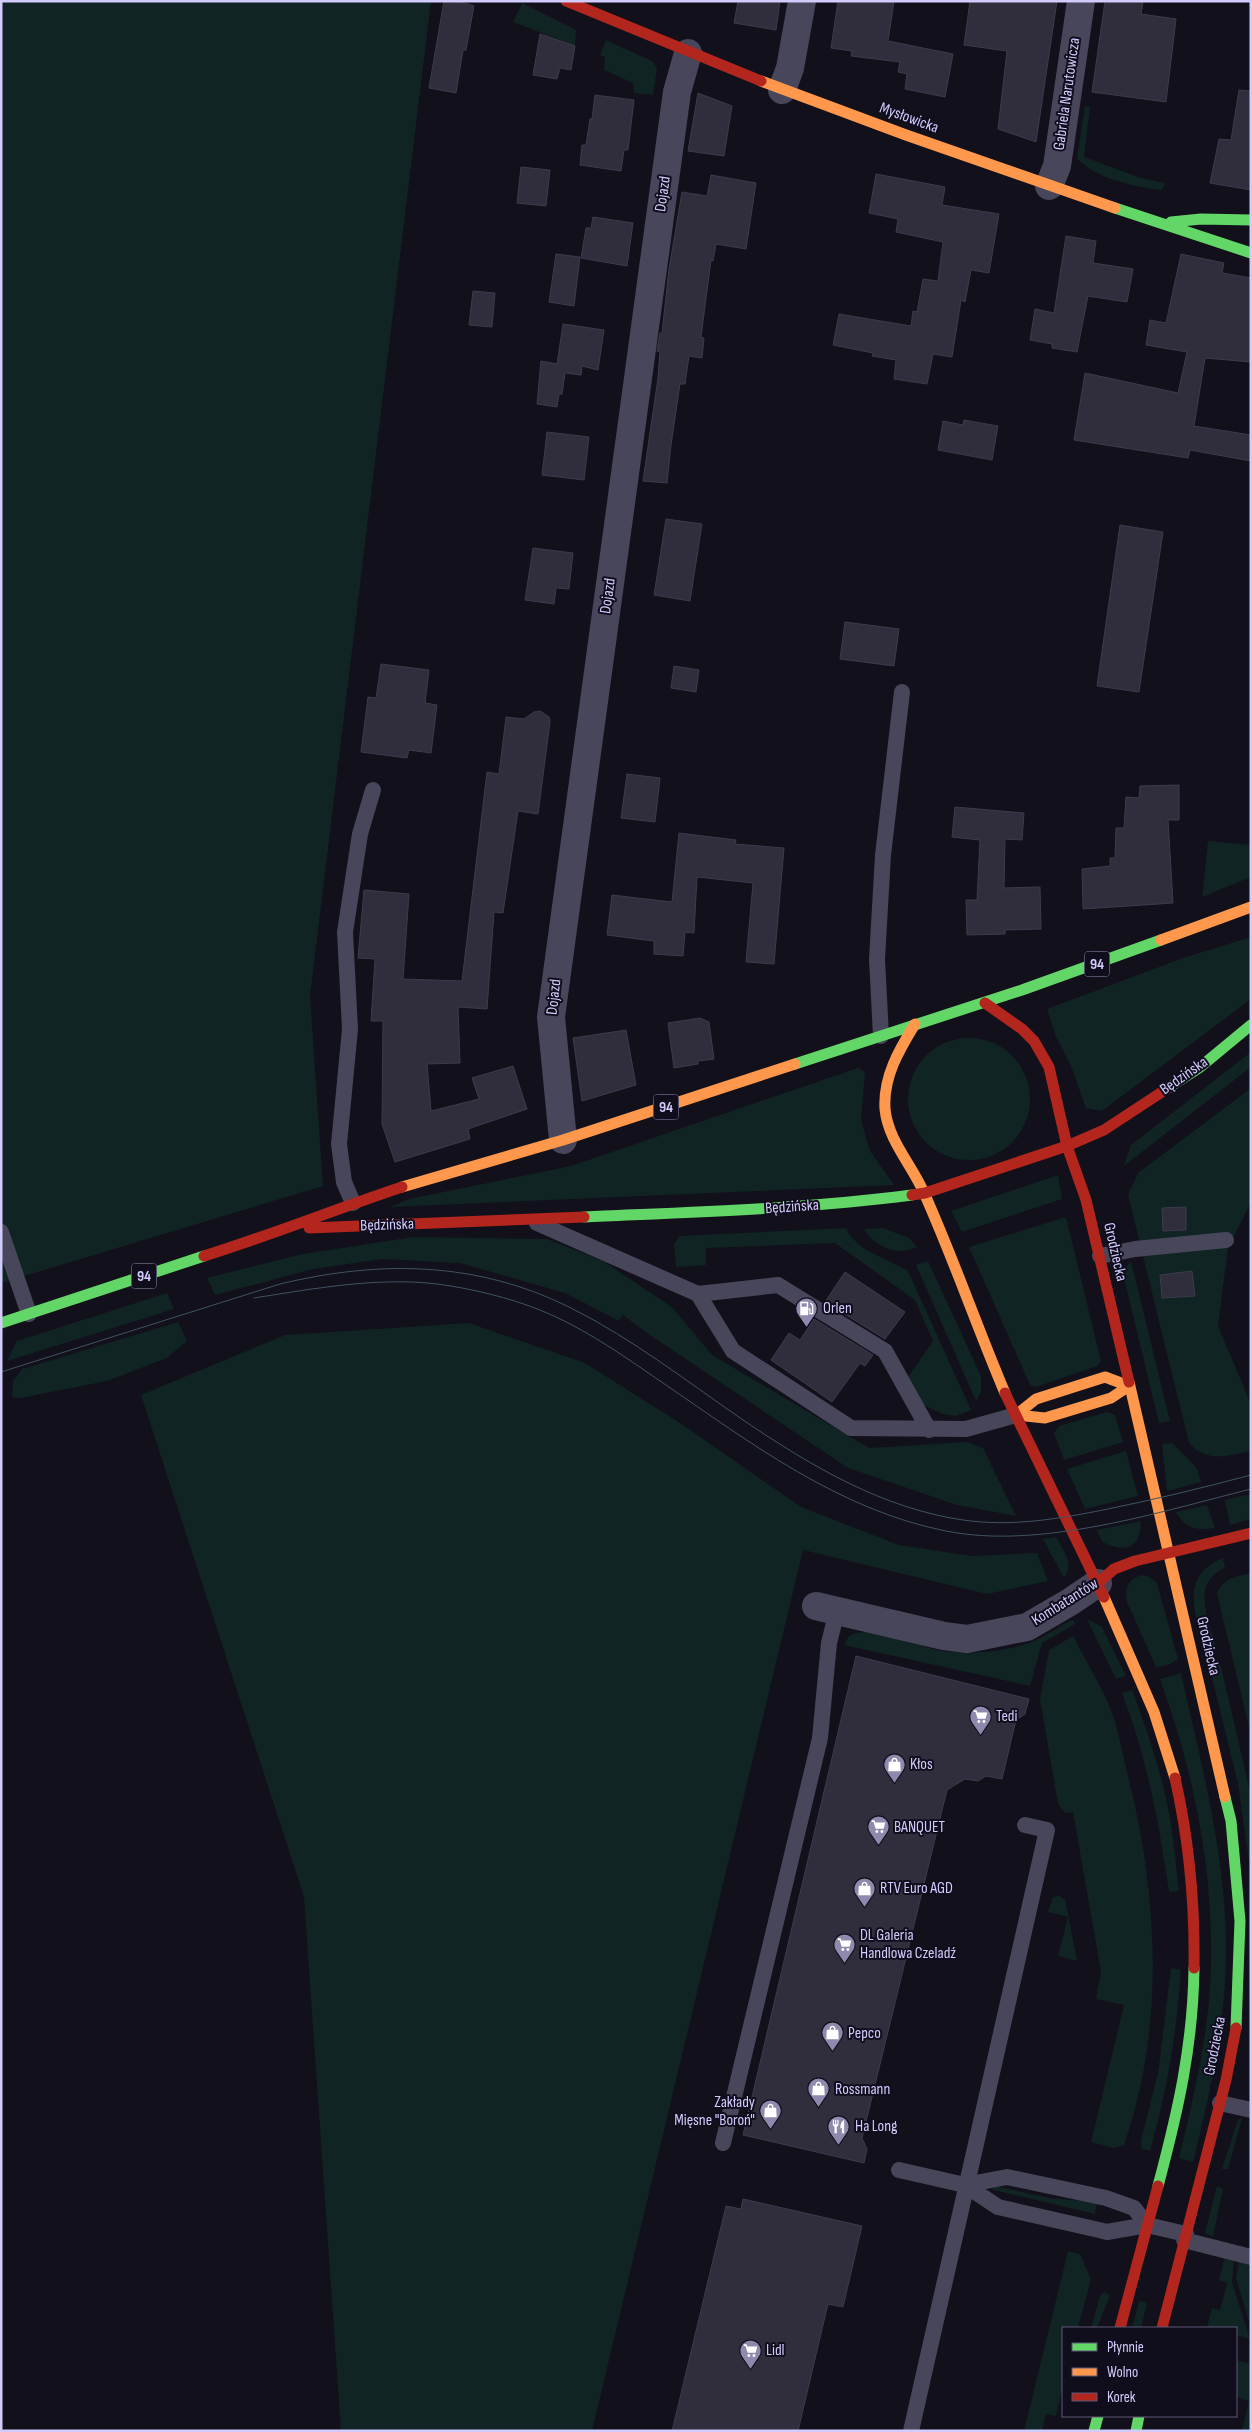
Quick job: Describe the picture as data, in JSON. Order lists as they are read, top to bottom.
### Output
{
  "streets": {
    "street": [
      "Gabriela Narutowicza",
      "Mysłowicka",
      "Dojazd",
      "94",
      "Będzińska",
      "Grodziecka",
      "Kombatantów"
    ]
  },
  "crossings": [
    ["Gabriela Narutowicza", "Mysłowicka"],
    ["Mysłowicka", "Dojazd"],
    ["Dojazd", "Będzińska"],
    ["94", "Będzińska"],
    ["94", "Grodziecka"],
    ["Będzińska", "Grodziecka"],
    ["Grodziecka", "Kombatantów"]
  ],
  "places": {
    "fuel station": ["Orlen"],
    "supermarket": [
      "Tedi",
      "BANQUET",
      "DL Galeria Handlowa Czeladź",
      "Lidl"
    ],
    "shop": [
      "Kłos",
      "RTV Euro AGD",
      "Pepco",
      "Rossmann",
      "Zakłady Mięsne \"Boroń\""
    ],
    "restaurant": ["Ha Long"]
  },
  "legend": ["Płynnie", "Wolno", "Korek"]
}
